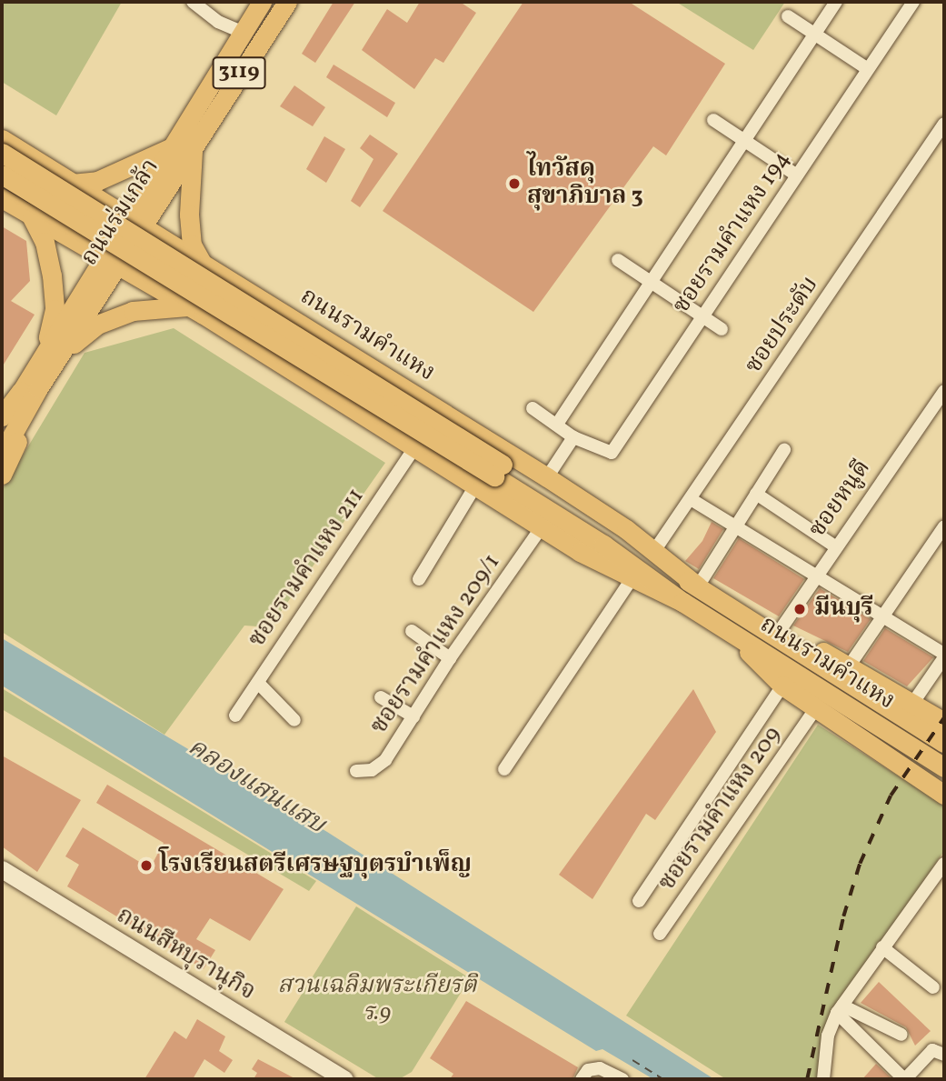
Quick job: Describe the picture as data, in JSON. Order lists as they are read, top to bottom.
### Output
{
  "streets": {
    "main road": [
      "3119",
      "ถนนร่มเกล้า",
      "ถนนรามคำแหง",
      "ถนนสีหบุรานุกิจ"
    ],
    "street": [
      "ซอยรามคำแหง 194",
      "ซอยประดับ",
      "ซอยหนูดี",
      "ซอยรามคำแหง 211",
      "ซอยรามคำแหง 209/1",
      "ซอยรามคำแหง 209"
    ]
  },
  "crossings": [
    ["ถนนร่มเกล้า", "ถนนรามคำแหง"],
    ["ซอยประดับ", "ถนนรามคำแหง"],
    ["ถนนรามคำแหง", "ซอยหนูดี"],
    ["ถนนรามคำแหง", "ซอยรามคำแหง 211"],
    ["ถนนรามคำแหง", "ซอยรามคำแหง 209/1"]
  ],
  "water": ["คลองแสนแสบ"],
  "parks": ["สวนเฉลิมพระเกียรติ ร.9"],
  "places": ["ไทวัสดุ สุขาภิบาล 3", "มีนบุรี", "โรงเรียนสตรีเศรษฐบุตรบำเพ็ญ"]
}
